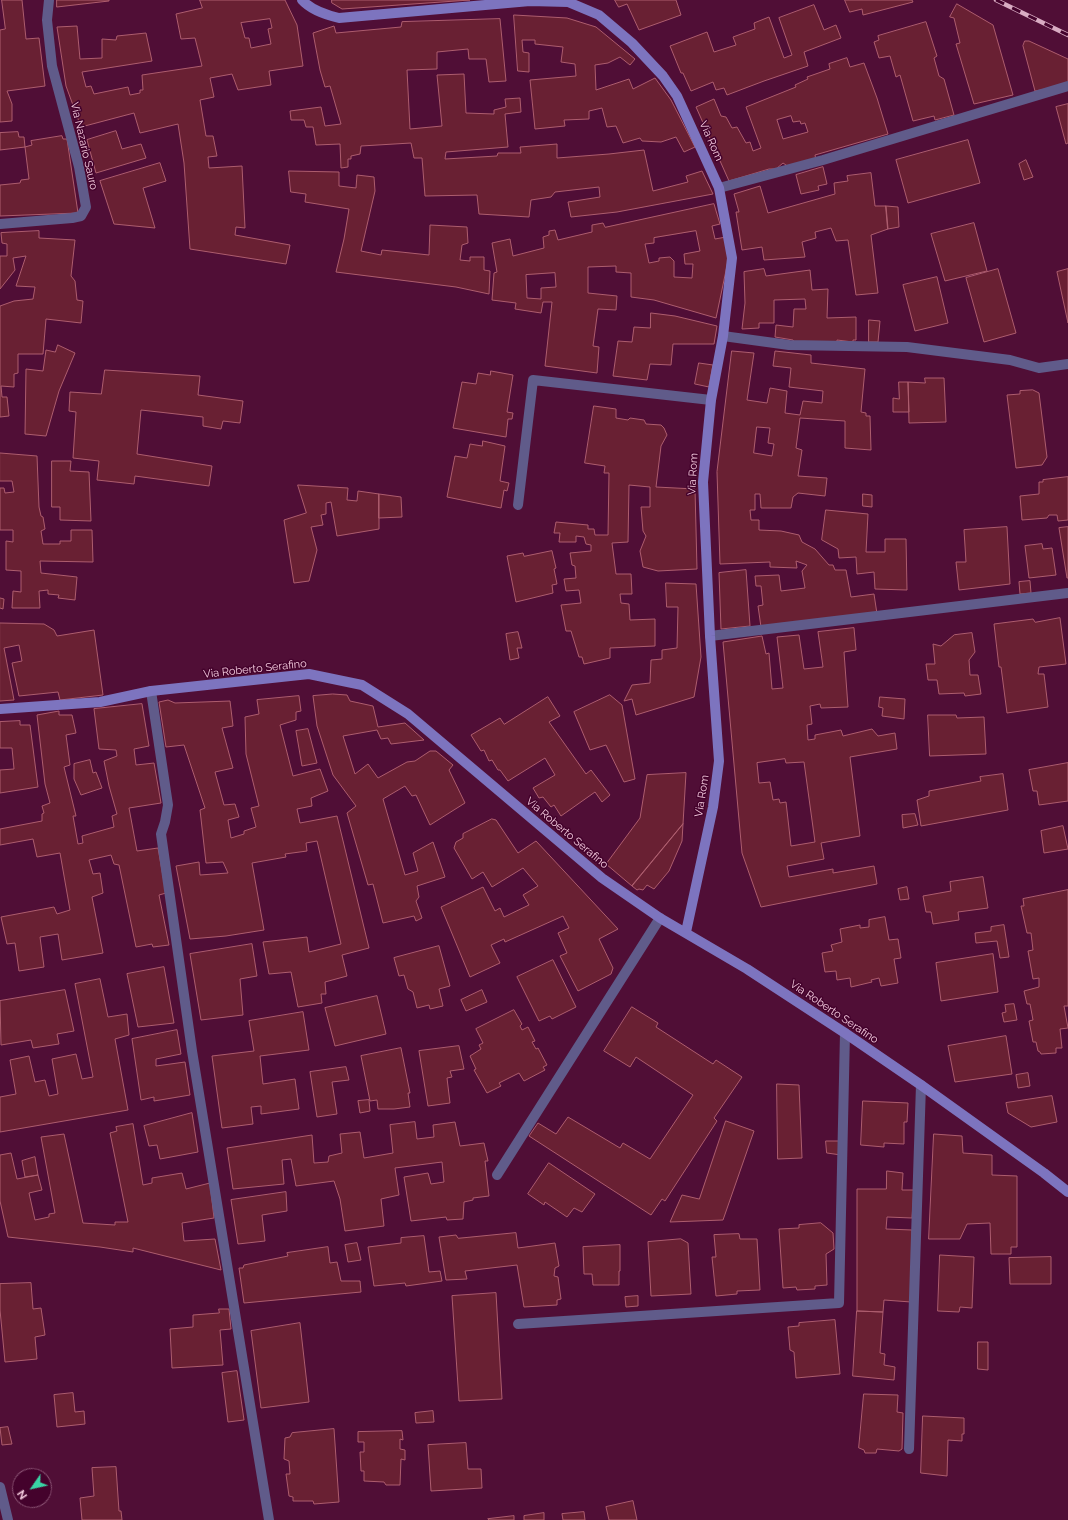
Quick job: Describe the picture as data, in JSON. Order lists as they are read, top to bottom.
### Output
{
  "streets": {
    "main road": ["Via Rom", "Via Roberto Serafino"],
    "street": ["Via Nazario Sauro"]
  },
  "crossings": [
    ["Via Rom", "Via Roberto Serafino"]
  ],
  "north": "bottom left"
}
